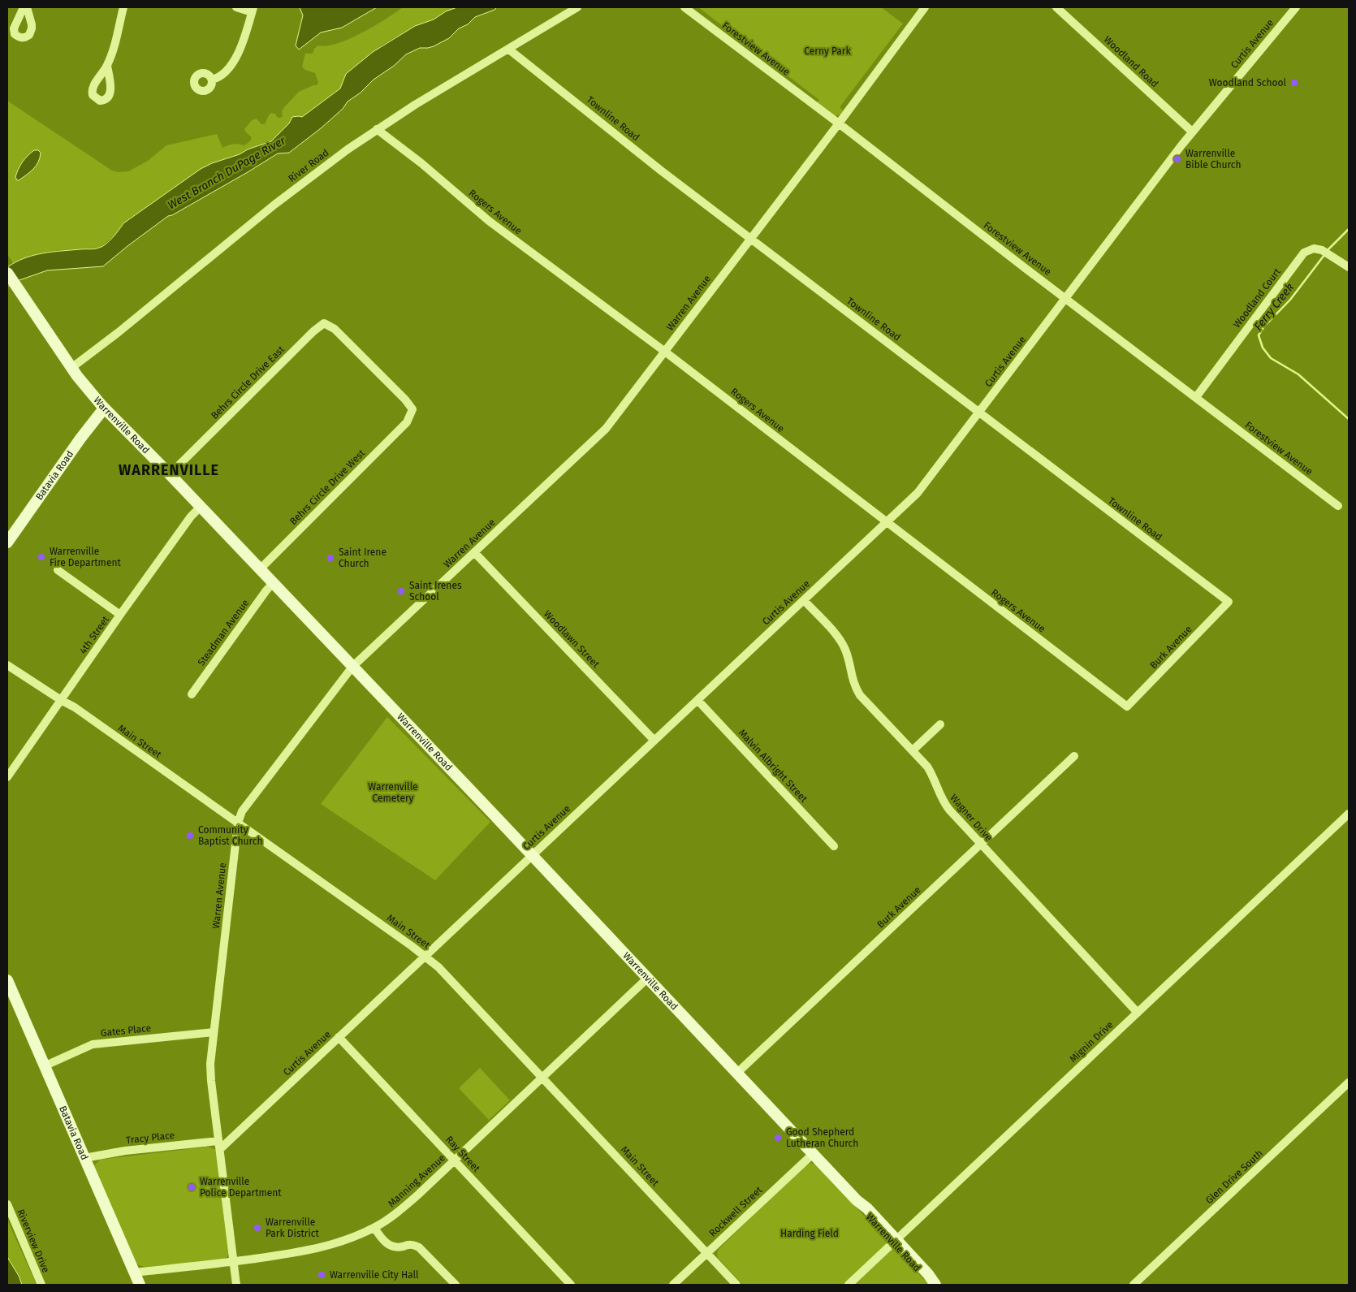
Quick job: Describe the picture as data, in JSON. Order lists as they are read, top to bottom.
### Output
{
  "streets": {
    "main road": ["Warrenville Road", "Batavia Road"],
    "street": [
      "Curtis Avenue",
      "Forestview Avenue",
      "Woodland Road",
      "Townline Road",
      "River Road",
      "Rogers Avenue",
      "Woodland Court",
      "Warren Avenue",
      "Behrs Circle Drive East",
      "Behrs Circle Drive West",
      "Steadman Avenue",
      "4th Street",
      "Woodlawn Street",
      "Burk Avenue",
      "Main Street",
      "Malvin Albright Street",
      "Wagner Drive",
      "Gates Place",
      "Mignin Drive",
      "Tracy Place",
      "Ray Street",
      "Glen Drive South",
      "Manning Avenue",
      "Rockwell Street",
      "Riverview Drive"
    ]
  },
  "crossings": [
    ["Curtis Avenue", "Forestview Avenue"],
    ["Curtis Avenue", "Woodland Road"],
    ["Curtis Avenue", "Townline Road"],
    ["Curtis Avenue", "Rogers Avenue"],
    ["Curtis Avenue", "Warren Avenue"],
    ["Curtis Avenue", "Warrenville Road"],
    ["Curtis Avenue", "Woodlawn Street"],
    ["Curtis Avenue", "Main Street"],
    ["Curtis Avenue", "Malvin Albright Street"],
    ["Curtis Avenue", "Wagner Drive"],
    ["Curtis Avenue", "Tracy Place"],
    ["Curtis Avenue", "Ray Street"],
    ["Forestview Avenue", "Woodland Court"],
    ["Forestview Avenue", "Warren Avenue"],
    ["Townline Road", "River Road"],
    ["Townline Road", "Warren Avenue"],
    ["Townline Road", "Burk Avenue"],
    ["River Road", "Rogers Avenue"],
    ["River Road", "Warrenville Road"],
    ["Rogers Avenue", "Warren Avenue"],
    ["Rogers Avenue", "Burk Avenue"],
    ["Warren Avenue", "Warrenville Road"],
    ["Warren Avenue", "Woodlawn Street"],
    ["Warren Avenue", "Main Street"],
    ["Warren Avenue", "Gates Place"],
    ["Warren Avenue", "Tracy Place"],
    ["Warren Avenue", "Manning Avenue"],
    ["Behrs Circle Drive East", "Warrenville Road"],
    ["Behrs Circle Drive East", "Behrs Circle Drive West"],
    ["Warrenville Road", "Batavia Road"],
    ["Warrenville Road", "Behrs Circle Drive West"],
    ["Warrenville Road", "Steadman Avenue"],
    ["Warrenville Road", "4th Street"],
    ["Warrenville Road", "Burk Avenue"],
    ["Warrenville Road", "Mignin Drive"],
    ["Warrenville Road", "Manning Avenue"],
    ["Warrenville Road", "Rockwell Street"],
    ["Batavia Road", "Gates Place"],
    ["Batavia Road", "Tracy Place"],
    ["Batavia Road", "Manning Avenue"],
    ["4th Street", "Main Street"],
    ["Burk Avenue", "Wagner Drive"],
    ["Main Street", "Manning Avenue"],
    ["Main Street", "Rockwell Street"],
    ["Wagner Drive", "Mignin Drive"],
    ["Ray Street", "Manning Avenue"]
  ],
  "districts": ["WARRENVILLE"],
  "water": ["West Branch DuPage River", "Ferry Creek"],
  "parks": ["Cerny Park", "Warrenville Cemetery", "Harding Field"],
  "places": [
    "Woodland School",
    "Warrenville Bible Church",
    "Warrenville Fire Department",
    "Saint Irene Church",
    "Saint Irenes School",
    "Community Baptist Church",
    "Good Shepherd Lutheran Church",
    "Warrenville Police Department",
    "Warrenville Park District",
    "Warrenville City Hall"
  ]
}
